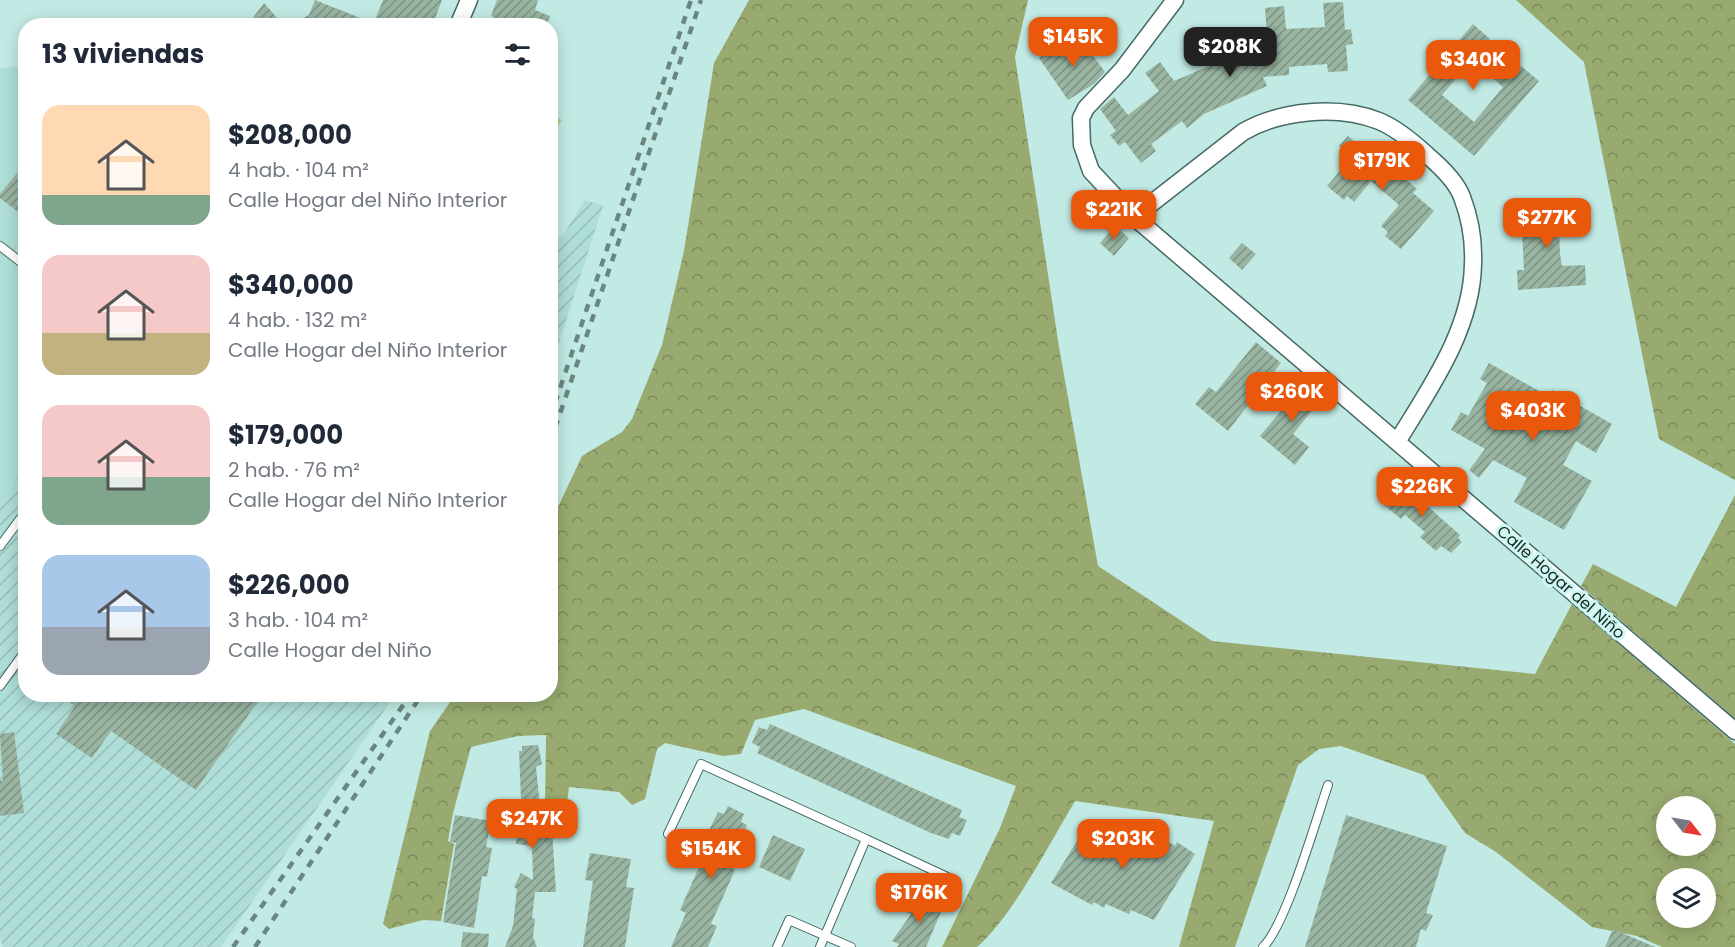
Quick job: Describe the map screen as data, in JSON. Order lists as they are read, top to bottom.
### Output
{
  "streets": {
    "street": ["Calle Hogar del Niño"]
  },
  "north": "bottom right",
  "page": {
    "price": [
      "$145K",
      "$208K",
      "$340K",
      "$179K",
      "$221K",
      "$277K",
      "$260K",
      "$403K",
      "$226K",
      "$247K",
      "$203K",
      "$154K",
      "$176K"
    ],
    "heading": "13 viviendas",
    "list": [
      {
        "name": "$208,000",
        "note": "4 hab. · 104 m² · Calle Hogar del Niño Interior"
      },
      {
        "name": "$340,000",
        "note": "4 hab. · 132 m² · Calle Hogar del Niño Interior"
      },
      {
        "name": "$179,000",
        "note": "2 hab. · 76 m² · Calle Hogar del Niño Interior"
      },
      {
        "name": "$226,000",
        "note": "3 hab. · 104 m² · Calle Hogar del Niño"
      }
    ]
  }
}
